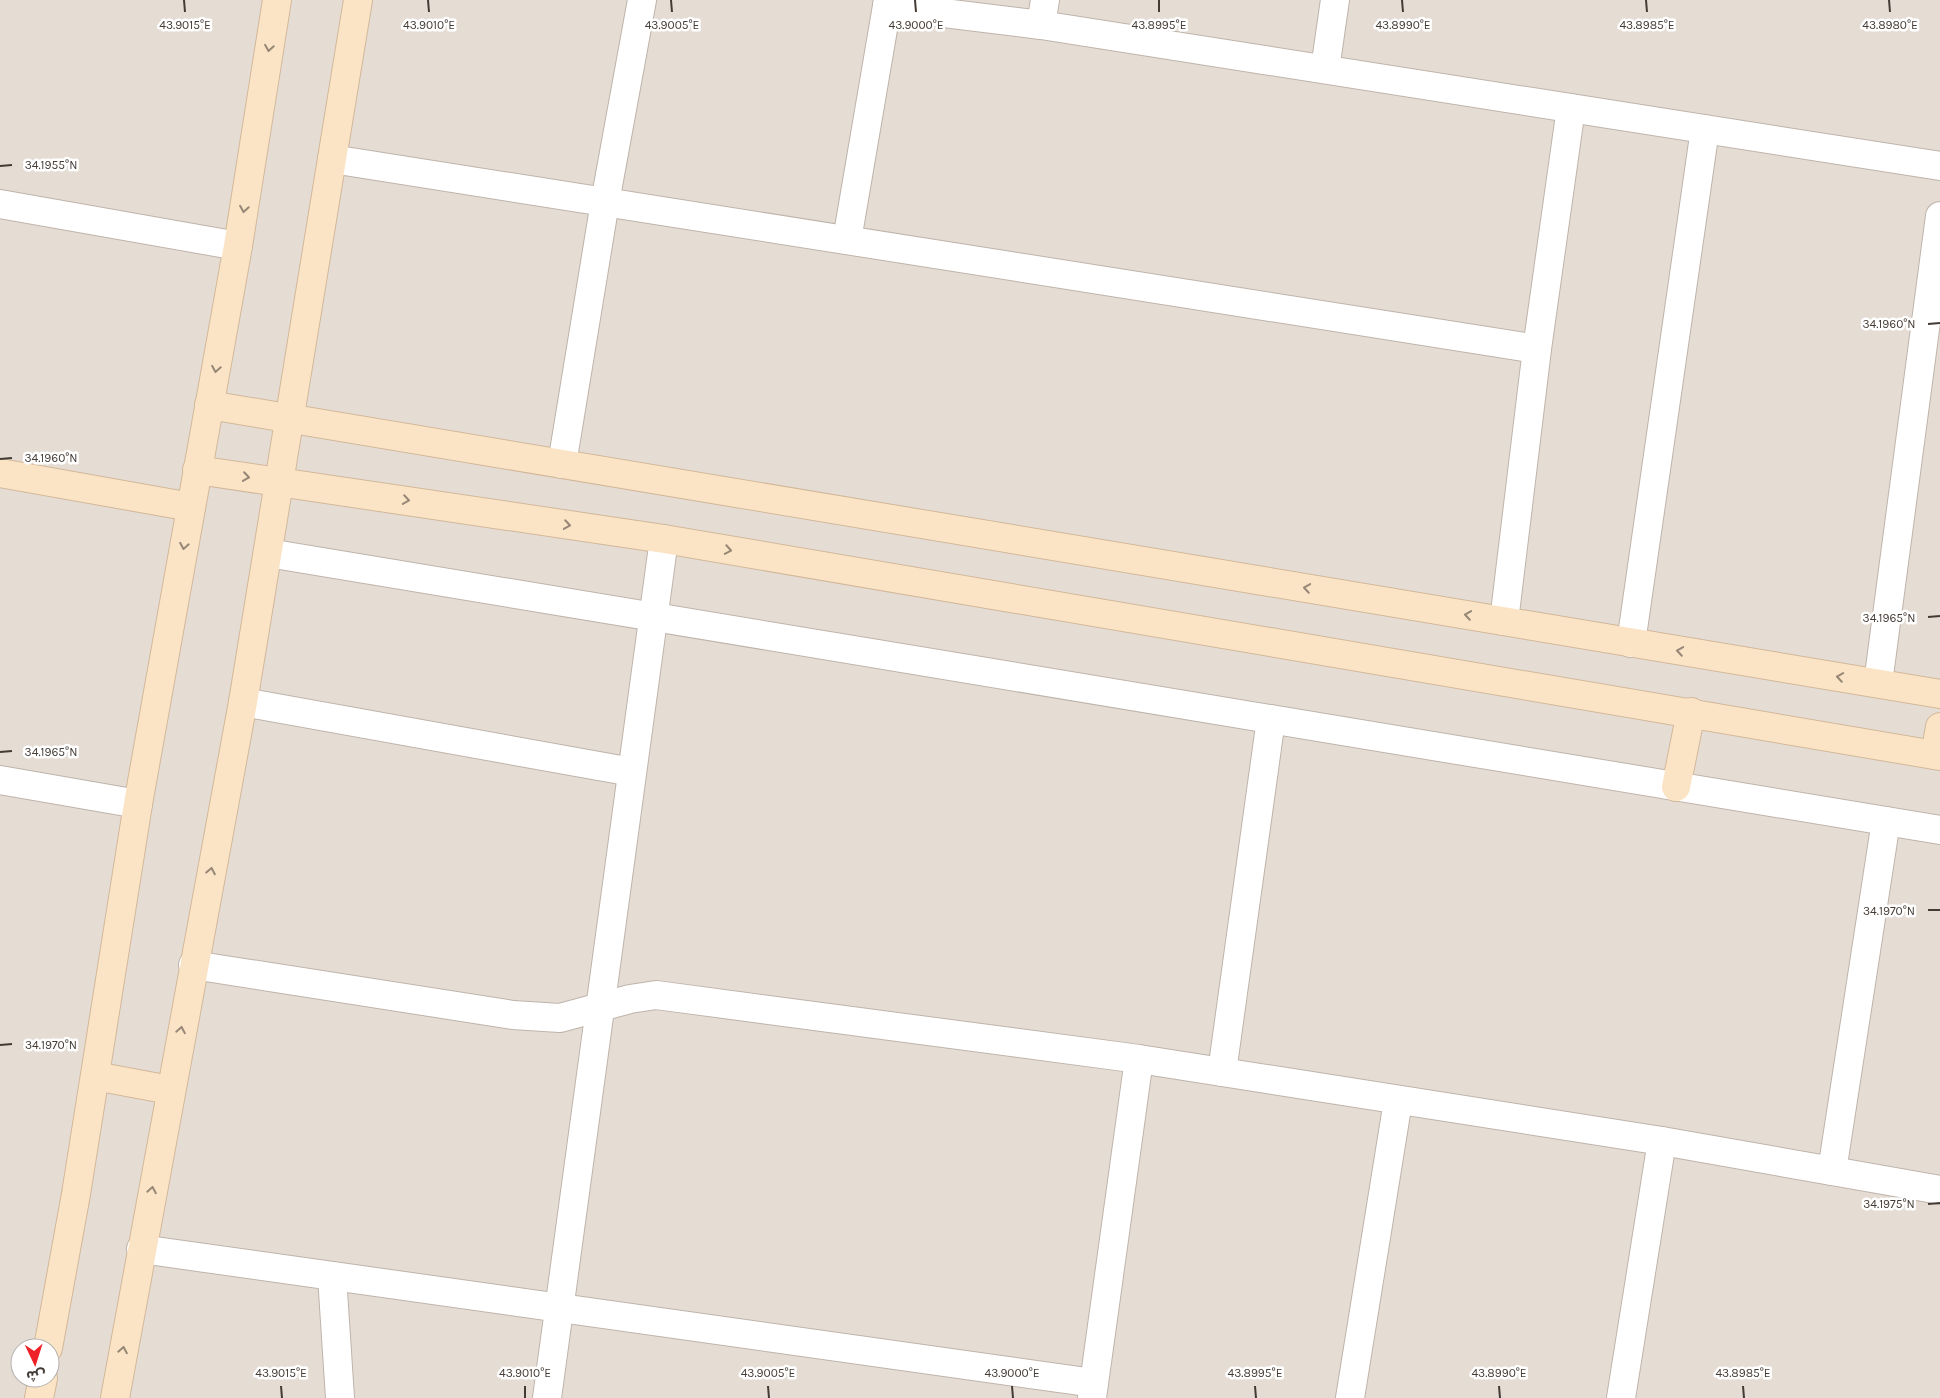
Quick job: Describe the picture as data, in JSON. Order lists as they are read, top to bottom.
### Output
{
  "north": "bottom",
  "coordinates": [
    "43.9015°E",
    "43.9010°E",
    "43.9005°E",
    "43.9000°E",
    "43.8995°E",
    "43.8990°E",
    "43.8985°E",
    "43.8980°E",
    "34.1955°N",
    "34.1960°N",
    "34.1965°N",
    "34.1970°N",
    "34.1975°N"
  ]
}
